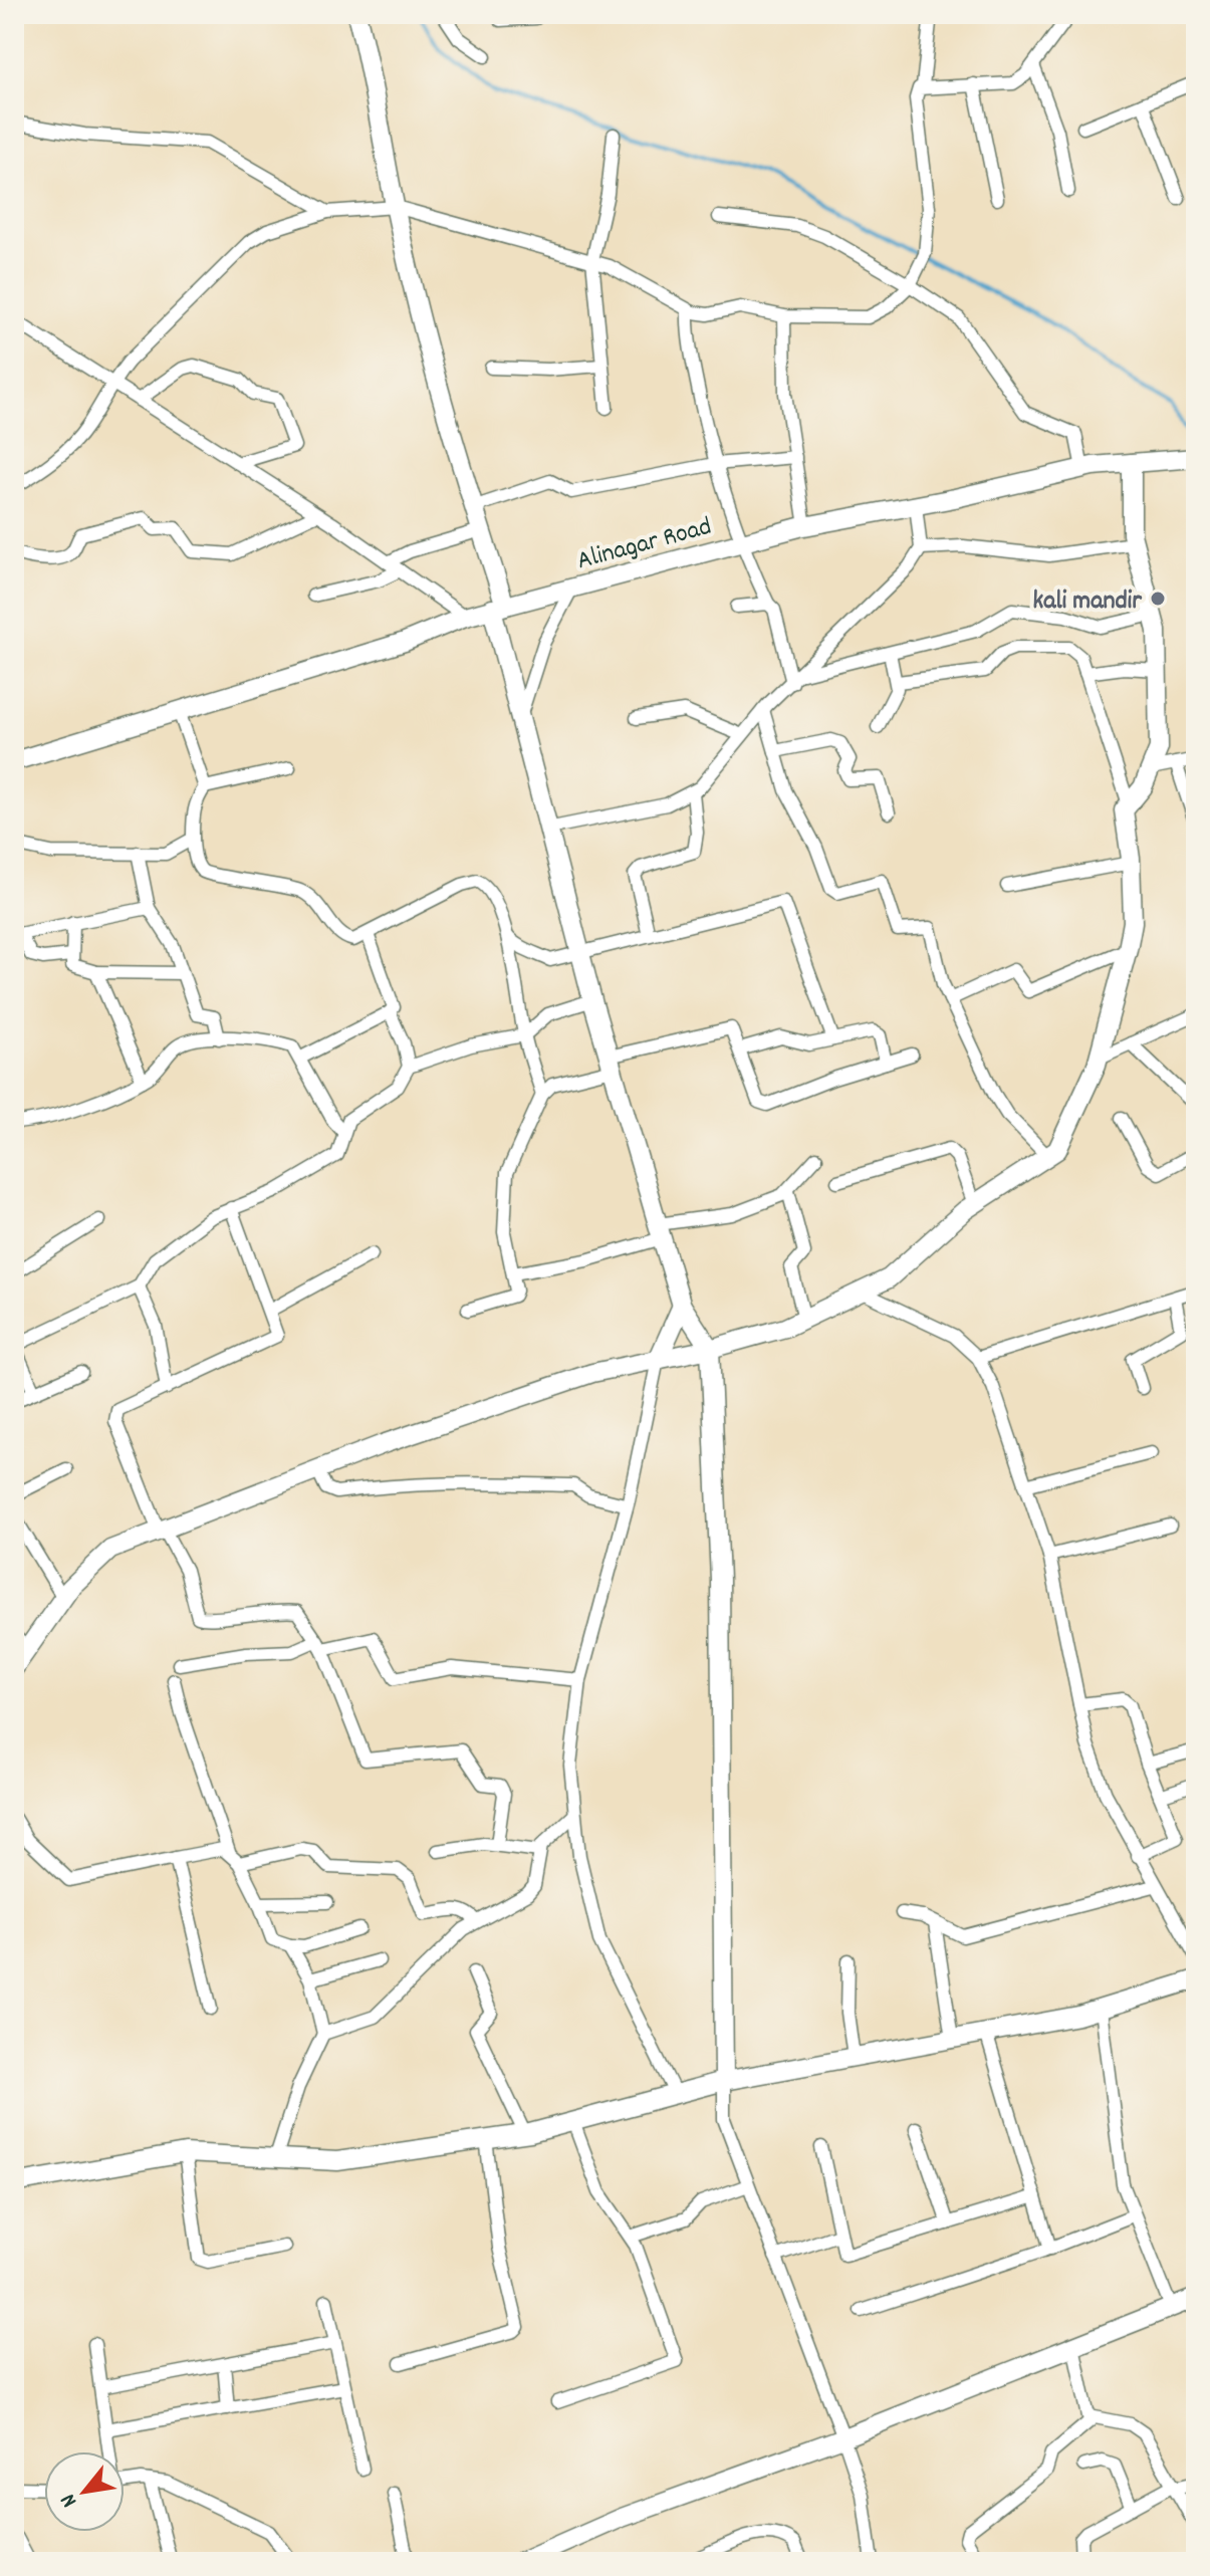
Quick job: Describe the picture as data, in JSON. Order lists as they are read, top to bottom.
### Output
{
  "streets": {
    "street": ["Alinagar Road"]
  },
  "places": ["kali mandir"],
  "north": "bottom left"
}
